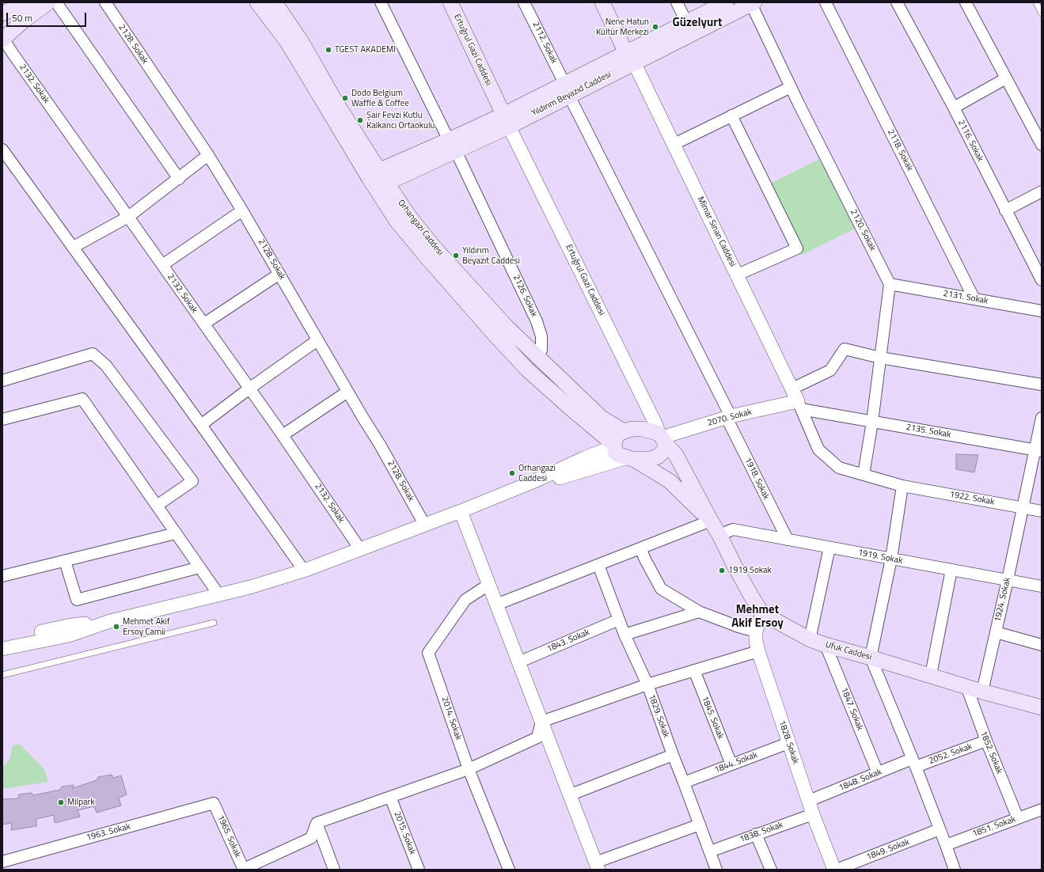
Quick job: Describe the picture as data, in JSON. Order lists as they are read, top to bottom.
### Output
{
  "streets": {
    "main road": [
      "Ertuğrul Gazi Caddesi",
      "Yıldırım Beyazıd Caddesi",
      "Orhangazi Caddesi",
      "Mimar Sinan Caddesi",
      "Ufuk Caddesi"
    ],
    "street": [
      "2112. Sokak",
      "2128. Sokak",
      "2132. Sokak",
      "2116. Sokak",
      "2118. Sokak",
      "2120. Sokak",
      "2126. Sokak",
      "2131. Sokak",
      "2070. Sokak",
      "2135. Sokak",
      "1918. Sokak",
      "1922. Sokak",
      "1919. Sokak",
      "1924. Sokak",
      "1843. Sokak",
      "1847. Sokak",
      "1829. Sokak",
      "1845. Sokak",
      "2014. Sokak",
      "1828. Sokak",
      "1852. Sokak",
      "2052. Sokak",
      "1844. Sokak",
      "1848. Sokak",
      "1851. Sokak",
      "1963. Sokak",
      "1838. Sokak",
      "2015. Sokak",
      "1965. Sokak",
      "1849. Sokak"
    ]
  },
  "crossings": [
    ["2112. Sokak", "Yıldırım Beyazıd Caddesi"],
    ["2112. Sokak", "2070. Sokak"],
    ["2112. Sokak", "1918. Sokak"],
    ["Ertuğrul Gazi Caddesi", "Yıldırım Beyazıd Caddesi"],
    ["Ertuğrul Gazi Caddesi", "Orhangazi Caddesi"],
    ["Ertuğrul Gazi Caddesi", "2070. Sokak"],
    ["Yıldırım Beyazıd Caddesi", "Orhangazi Caddesi"],
    ["Yıldırım Beyazıd Caddesi", "2120. Sokak"],
    ["Yıldırım Beyazıd Caddesi", "Mimar Sinan Caddesi"],
    ["Yıldırım Beyazıd Caddesi", "2126. Sokak"],
    ["2118. Sokak", "2131. Sokak"],
    ["Orhangazi Caddesi", "2126. Sokak"],
    ["Orhangazi Caddesi", "2070. Sokak"],
    ["2120. Sokak", "2131. Sokak"],
    ["Mimar Sinan Caddesi", "2070. Sokak"],
    ["Mimar Sinan Caddesi", "2135. Sokak"],
    ["Mimar Sinan Caddesi", "1922. Sokak"],
    ["2070. Sokak", "2135. Sokak"],
    ["2070. Sokak", "1918. Sokak"],
    ["2070. Sokak", "1922. Sokak"],
    ["2135. Sokak", "1922. Sokak"],
    ["2135. Sokak", "1924. Sokak"],
    ["1918. Sokak", "1919. Sokak"],
    ["1922. Sokak", "1924. Sokak"],
    ["1919. Sokak", "1924. Sokak"],
    ["1924. Sokak", "Ufuk Caddesi"],
    ["1843. Sokak", "1829. Sokak"],
    ["Ufuk Caddesi", "1847. Sokak"],
    ["Ufuk Caddesi", "1828. Sokak"],
    ["Ufuk Caddesi", "1852. Sokak"],
    ["1847. Sokak", "1848. Sokak"],
    ["1829. Sokak", "1844. Sokak"],
    ["1829. Sokak", "1838. Sokak"],
    ["1845. Sokak", "1844. Sokak"],
    ["1828. Sokak", "1844. Sokak"],
    ["1828. Sokak", "1848. Sokak"],
    ["1828. Sokak", "1838. Sokak"],
    ["1852. Sokak", "2052. Sokak"],
    ["1852. Sokak", "1851. Sokak"],
    ["2052. Sokak", "1848. Sokak"],
    ["1963. Sokak", "1965. Sokak"]
  ],
  "districts": ["Güzelyurt", "Mehmet Akif Ersoy"],
  "places": [
    "Nene Hatun Kültür Merkezi",
    "TGEST AKADEMİ",
    "Dodo Belgium Waffle & Coffee",
    "Şair Fevzi Kutlu Kalkancı Ortaokulu",
    "Yıldırım Beyazıt Caddesi",
    "Orhangazi Caddesi",
    "1919.Sokak",
    "Mehmet Akif Ersoy Camii",
    "Milpark"
  ],
  "scale_bar": "50 m"
}
